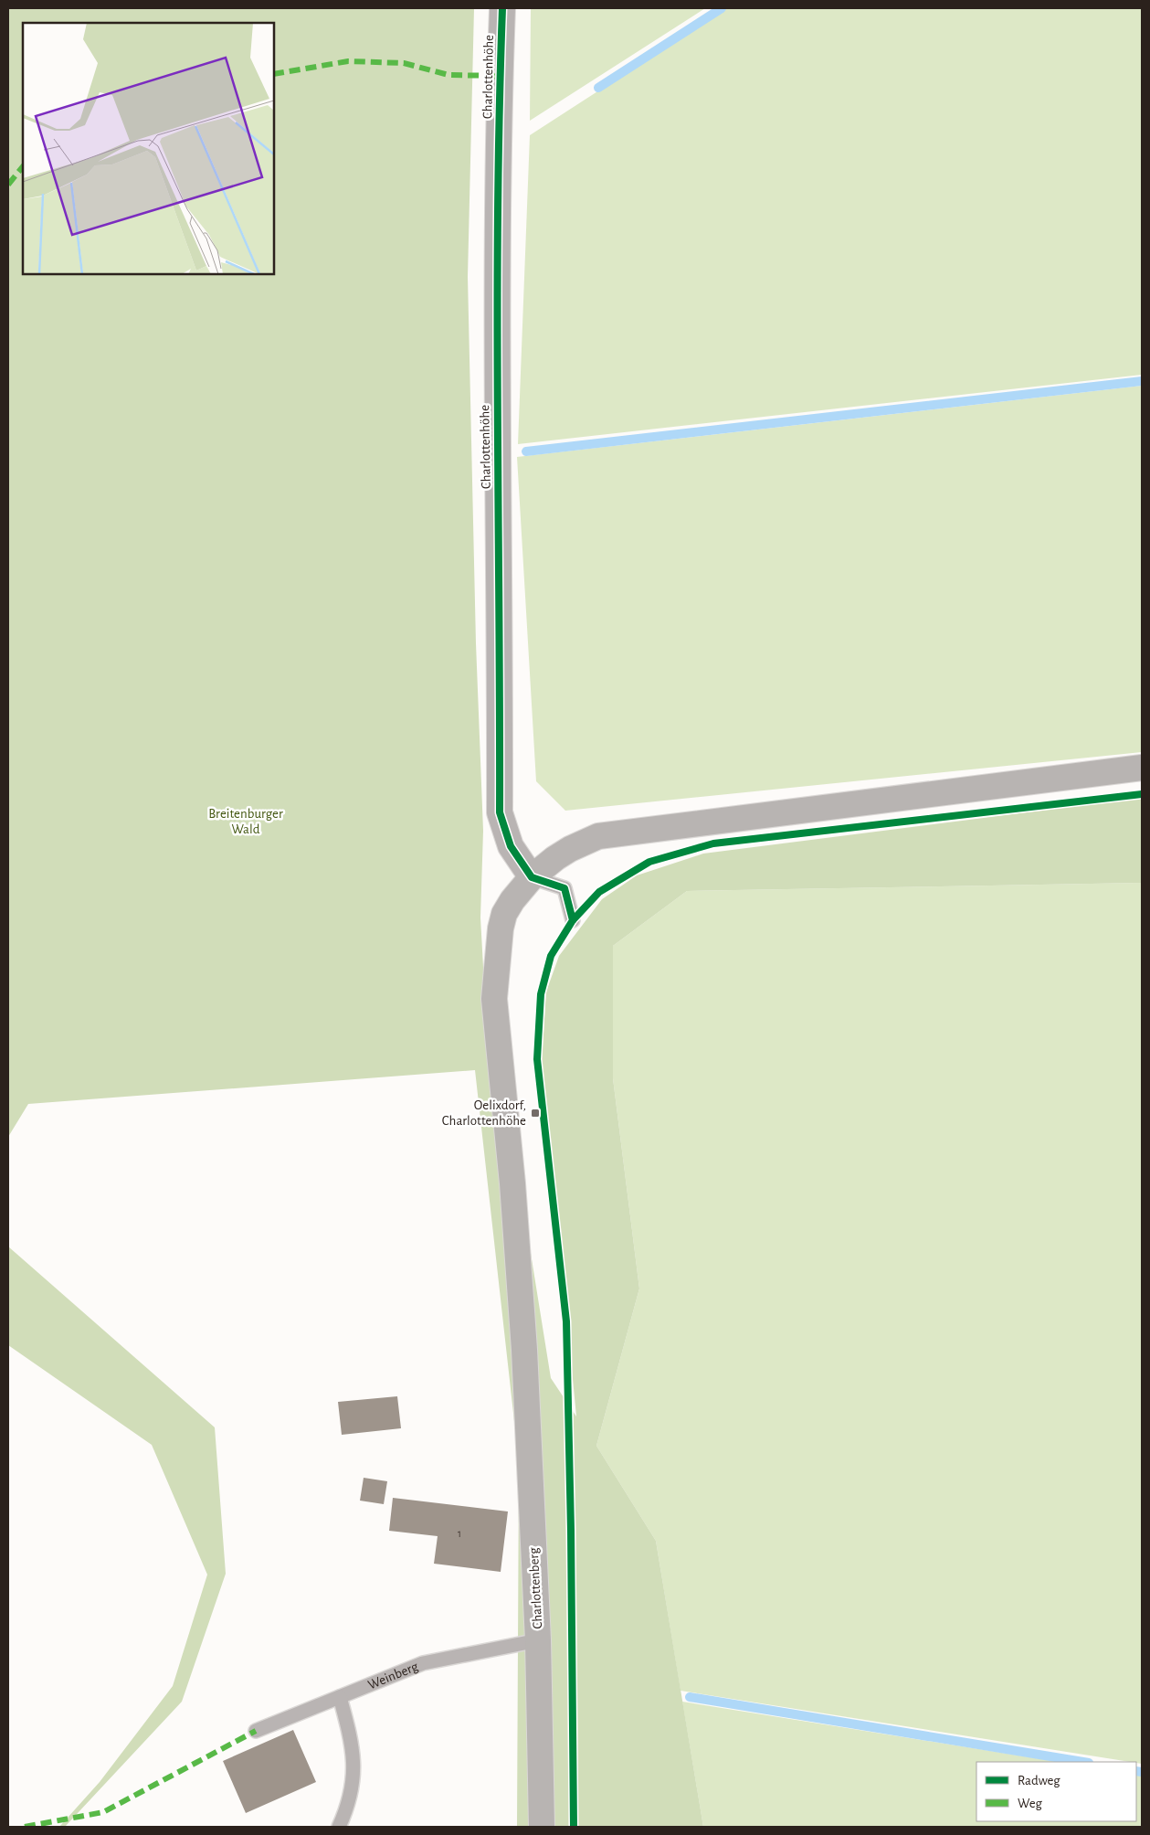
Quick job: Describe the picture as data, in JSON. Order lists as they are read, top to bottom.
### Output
{
  "streets": {
    "main road": ["Charlottenberg"],
    "street": ["Charlottenhöhe"],
    "lane": ["Weinberg"]
  },
  "crossings": [
    ["Charlottenhöhe", "Charlottenberg"],
    ["Charlottenberg", "Weinberg"]
  ],
  "parks": ["Breitenburger Wald"],
  "places": {
    "transit": ["Oelixdorf, Charlottenhöhe"]
  },
  "house_numbers": ["1"],
  "legend": ["Radweg", "Weg"]
}
